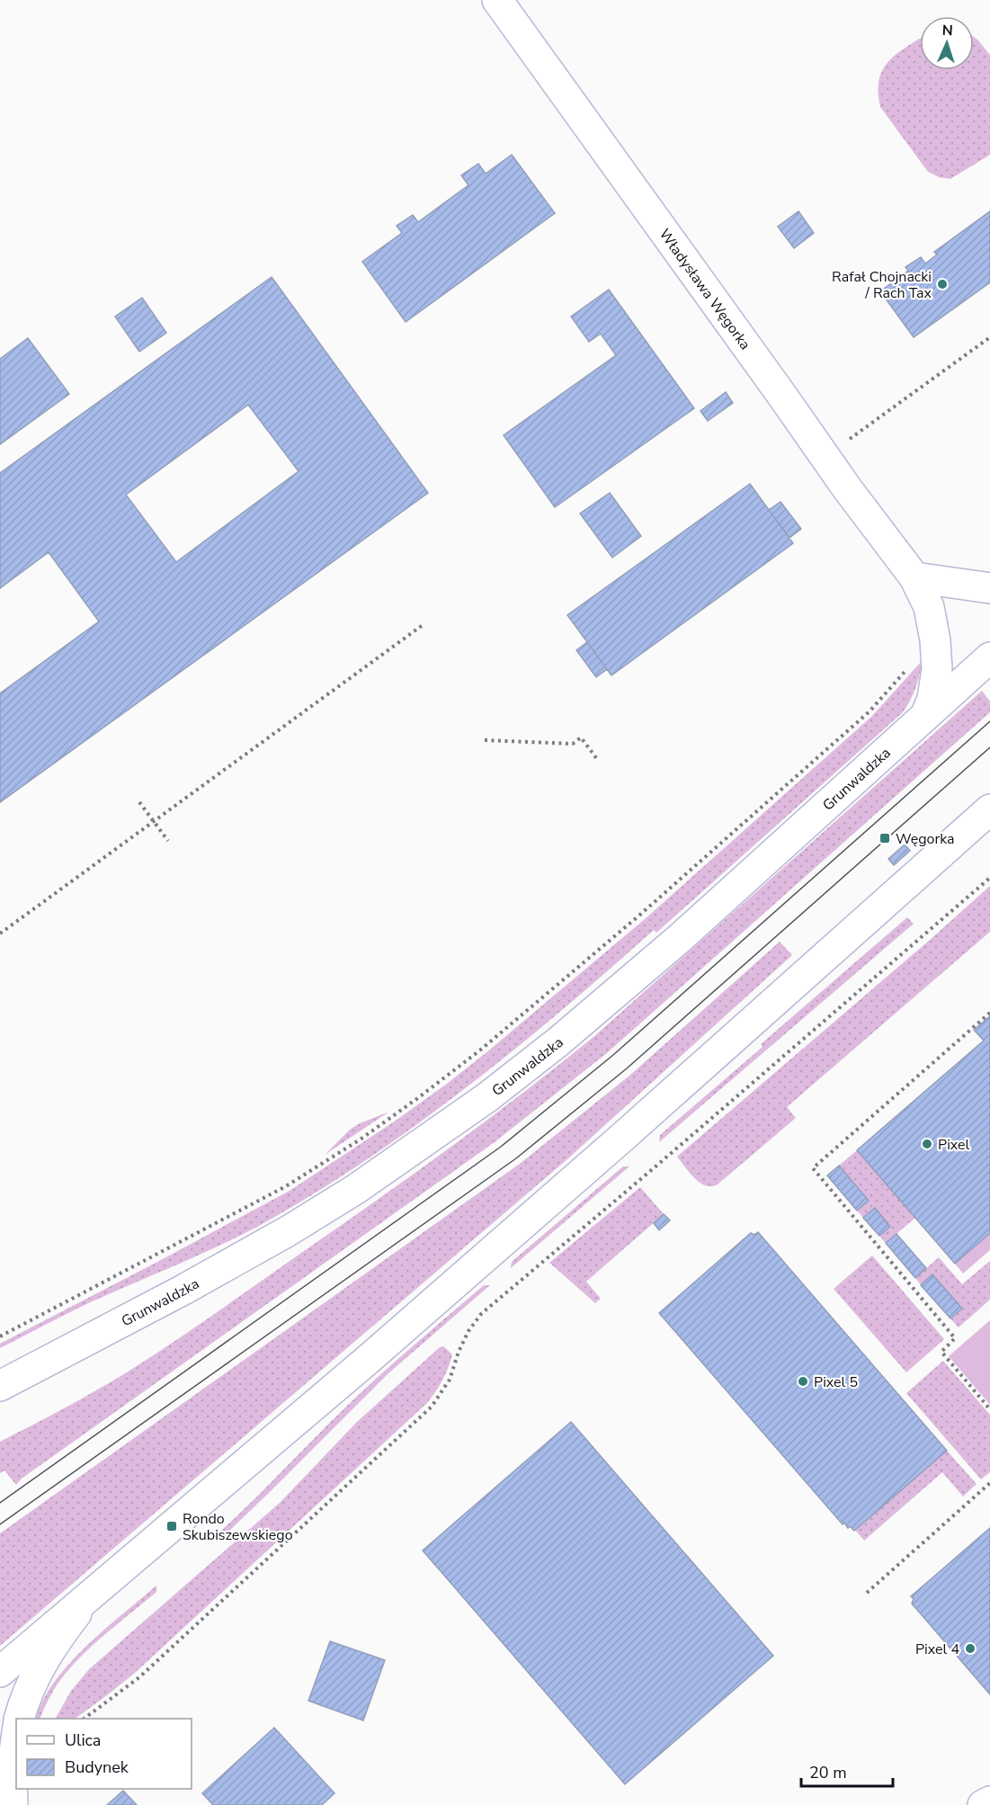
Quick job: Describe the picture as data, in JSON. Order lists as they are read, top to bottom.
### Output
{
  "streets": {
    "street": ["Władysława Węgorka", "Grunwaldzka"]
  },
  "crossings": [
    ["Władysława Węgorka", "Grunwaldzka"]
  ],
  "places": {
    "other": [
      "Rafał Chojnacki / Rach Tax",
      "Pixel",
      "Pixel 5",
      "Pixel 4"
    ],
    "transit": ["Węgorka", "Rondo Skubiszewskiego"]
  },
  "legend": ["Ulica", "Budynek"],
  "scale_bar": "20 m",
  "north": "top"
}
